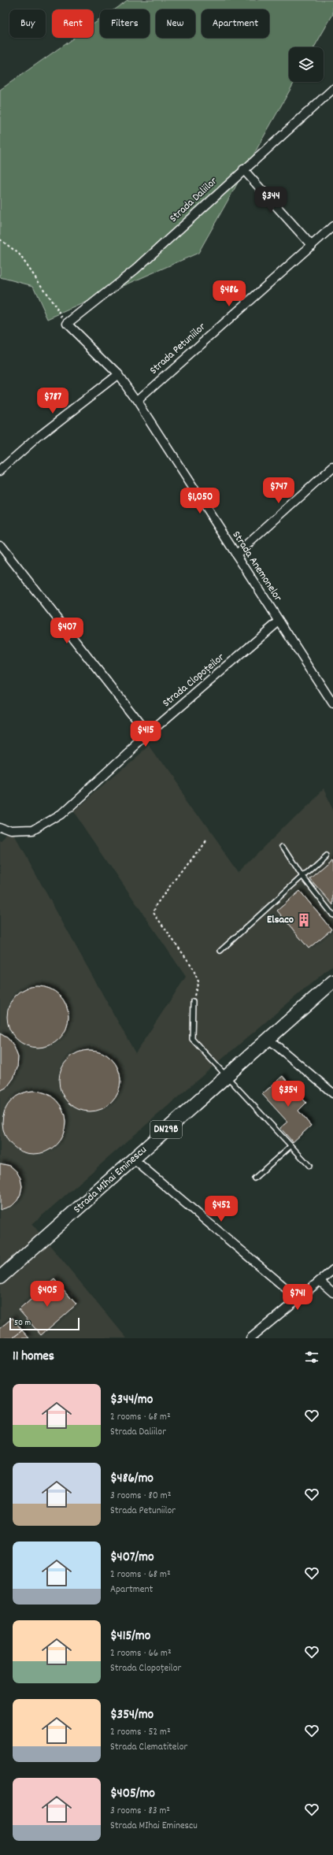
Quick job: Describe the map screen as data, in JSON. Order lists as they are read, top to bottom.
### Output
{
  "streets": {
    "main road": ["DN29B", "Strada MIhai Eminescu"],
    "street": [
      "Strada Daliilor",
      "Strada Petuniilor",
      "Strada Anemonelor",
      "Strada Clopoțeilor"
    ]
  },
  "crossings": [
    ["Strada Daliilor", "Strada Anemonelor"],
    ["Strada Petuniilor", "Strada Anemonelor"],
    ["Strada Anemonelor", "Strada Clopoțeilor"]
  ],
  "places": {
    "building": ["Elsaco"]
  },
  "scale_bar": "50 m",
  "page": {
    "chip": [
      "Buy",
      "Rent",
      "Filters",
      "New",
      "Apartment"
    ],
    "price": [
      "$344",
      "$486",
      "$787",
      "$747",
      "$1,050",
      "$407",
      "$415",
      "$354",
      "$452",
      "$405",
      "$741"
    ],
    "scale": "50 m",
    "heading": "11 homes",
    "list": [
      {
        "name": "$344/mo",
        "note": "2 rooms · 68 m² · Strada Daliilor"
      },
      {
        "name": "$486/mo",
        "note": "3 rooms · 80 m² · Strada Petuniilor"
      },
      {
        "name": "$407/mo",
        "note": "2 rooms · 68 m² · Apartment"
      },
      {
        "name": "$415/mo",
        "note": "2 rooms · 66 m² · Strada Clopoțeilor"
      },
      {
        "name": "$354/mo",
        "note": "2 rooms · 52 m² · Strada Clematitelor"
      },
      {
        "name": "$405/mo",
        "note": "3 rooms · 83 m² · Strada MIhai Eminescu"
      }
    ]
  }
}
